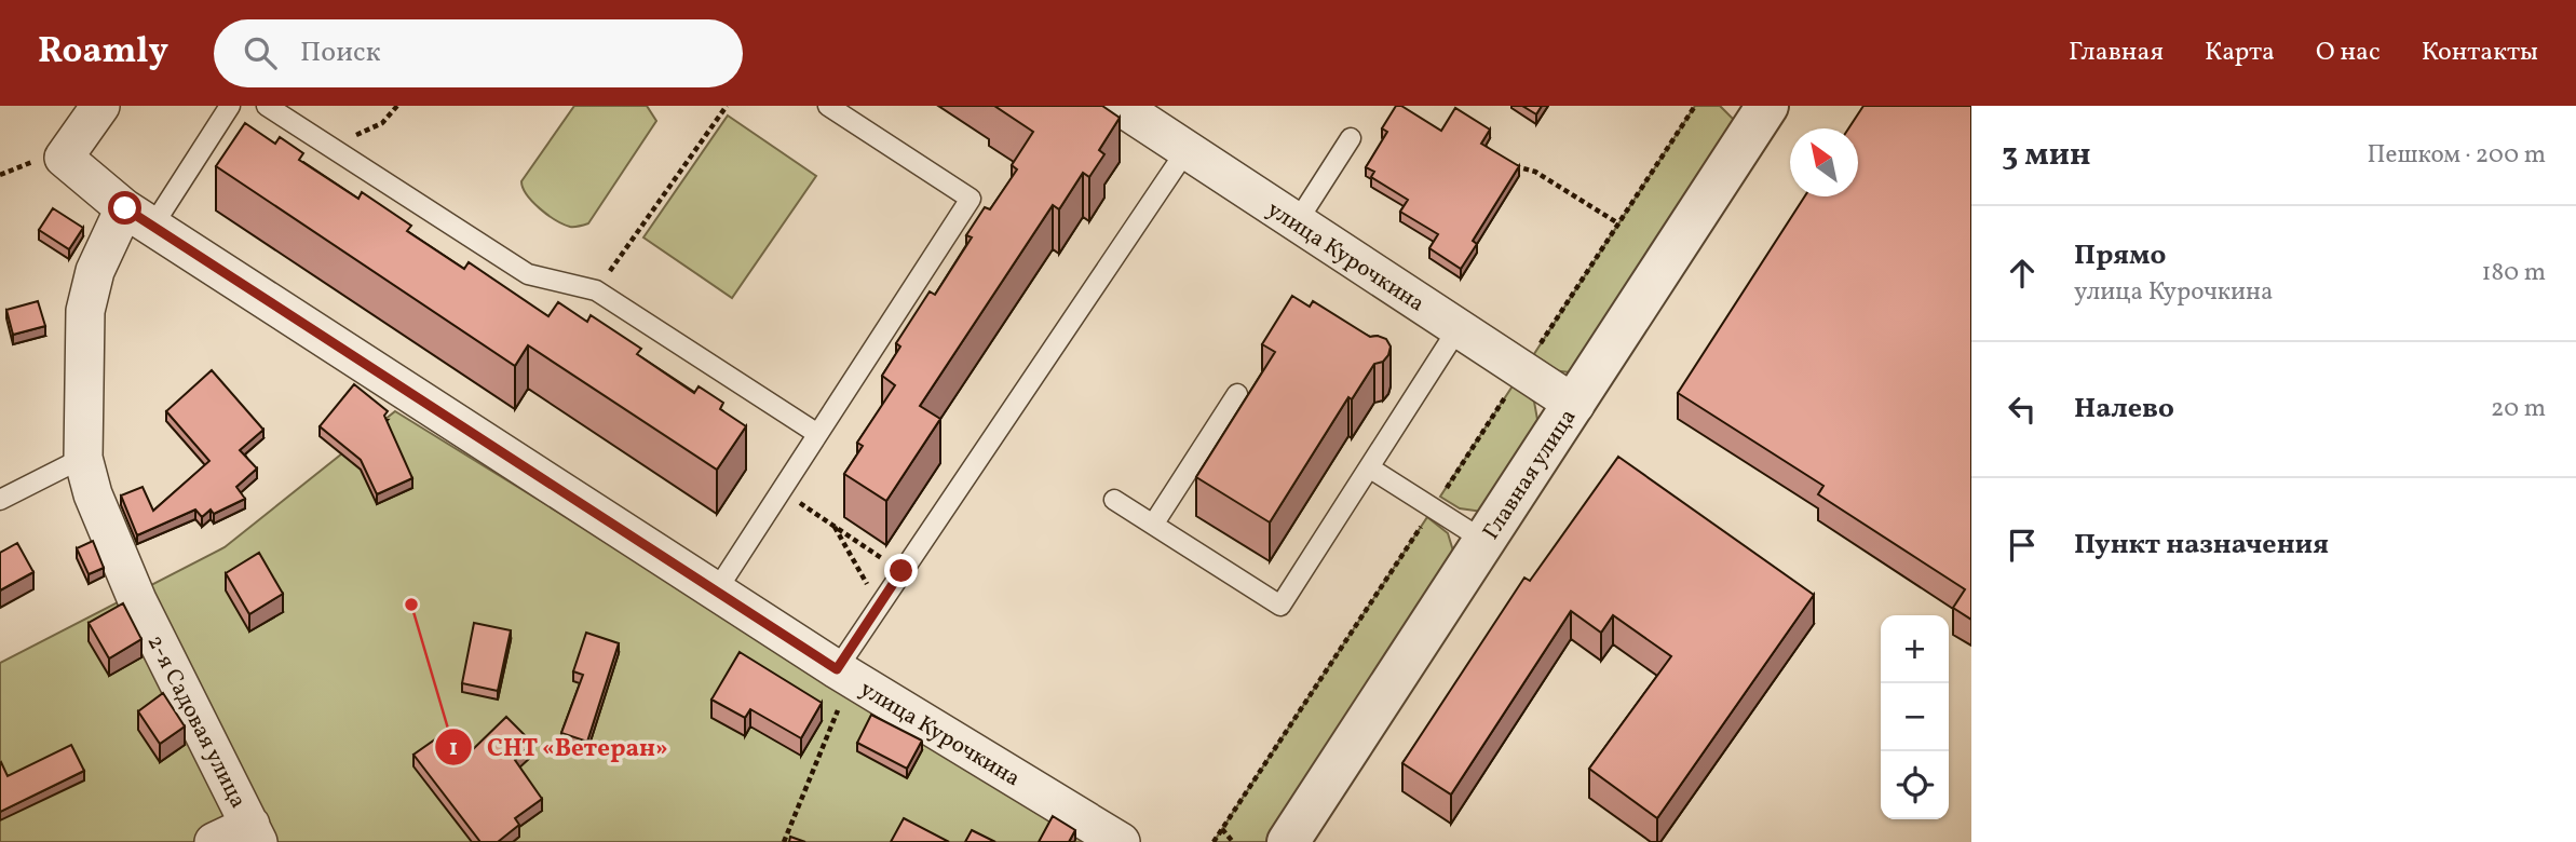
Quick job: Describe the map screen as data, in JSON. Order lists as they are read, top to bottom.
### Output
{
  "streets": {
    "street": ["улица Курочкина", "Главная улица", "2-я Садовая улица"]
  },
  "crossings": [
    ["улица Курочкина", "Главная улица"],
    ["улица Курочкина", "2-я Садовая улица"]
  ],
  "places": ["СНТ «Ветеран»"],
  "north": "top left",
  "page": {
    "header": "Roamly",
    "search": "Поиск",
    "nav": [
      "Главная",
      "Карта",
      "О нас",
      "Контакты"
    ],
    "heading": ["3 мин", "Пешком · 200 m"],
    "list": [
      ["Прямо", "улица Курочкина", "180 m"],
      ["Налево", "20 m"],
      "Пункт назначения"
    ],
    "map_buttons": ["+", "−"]
  }
}
